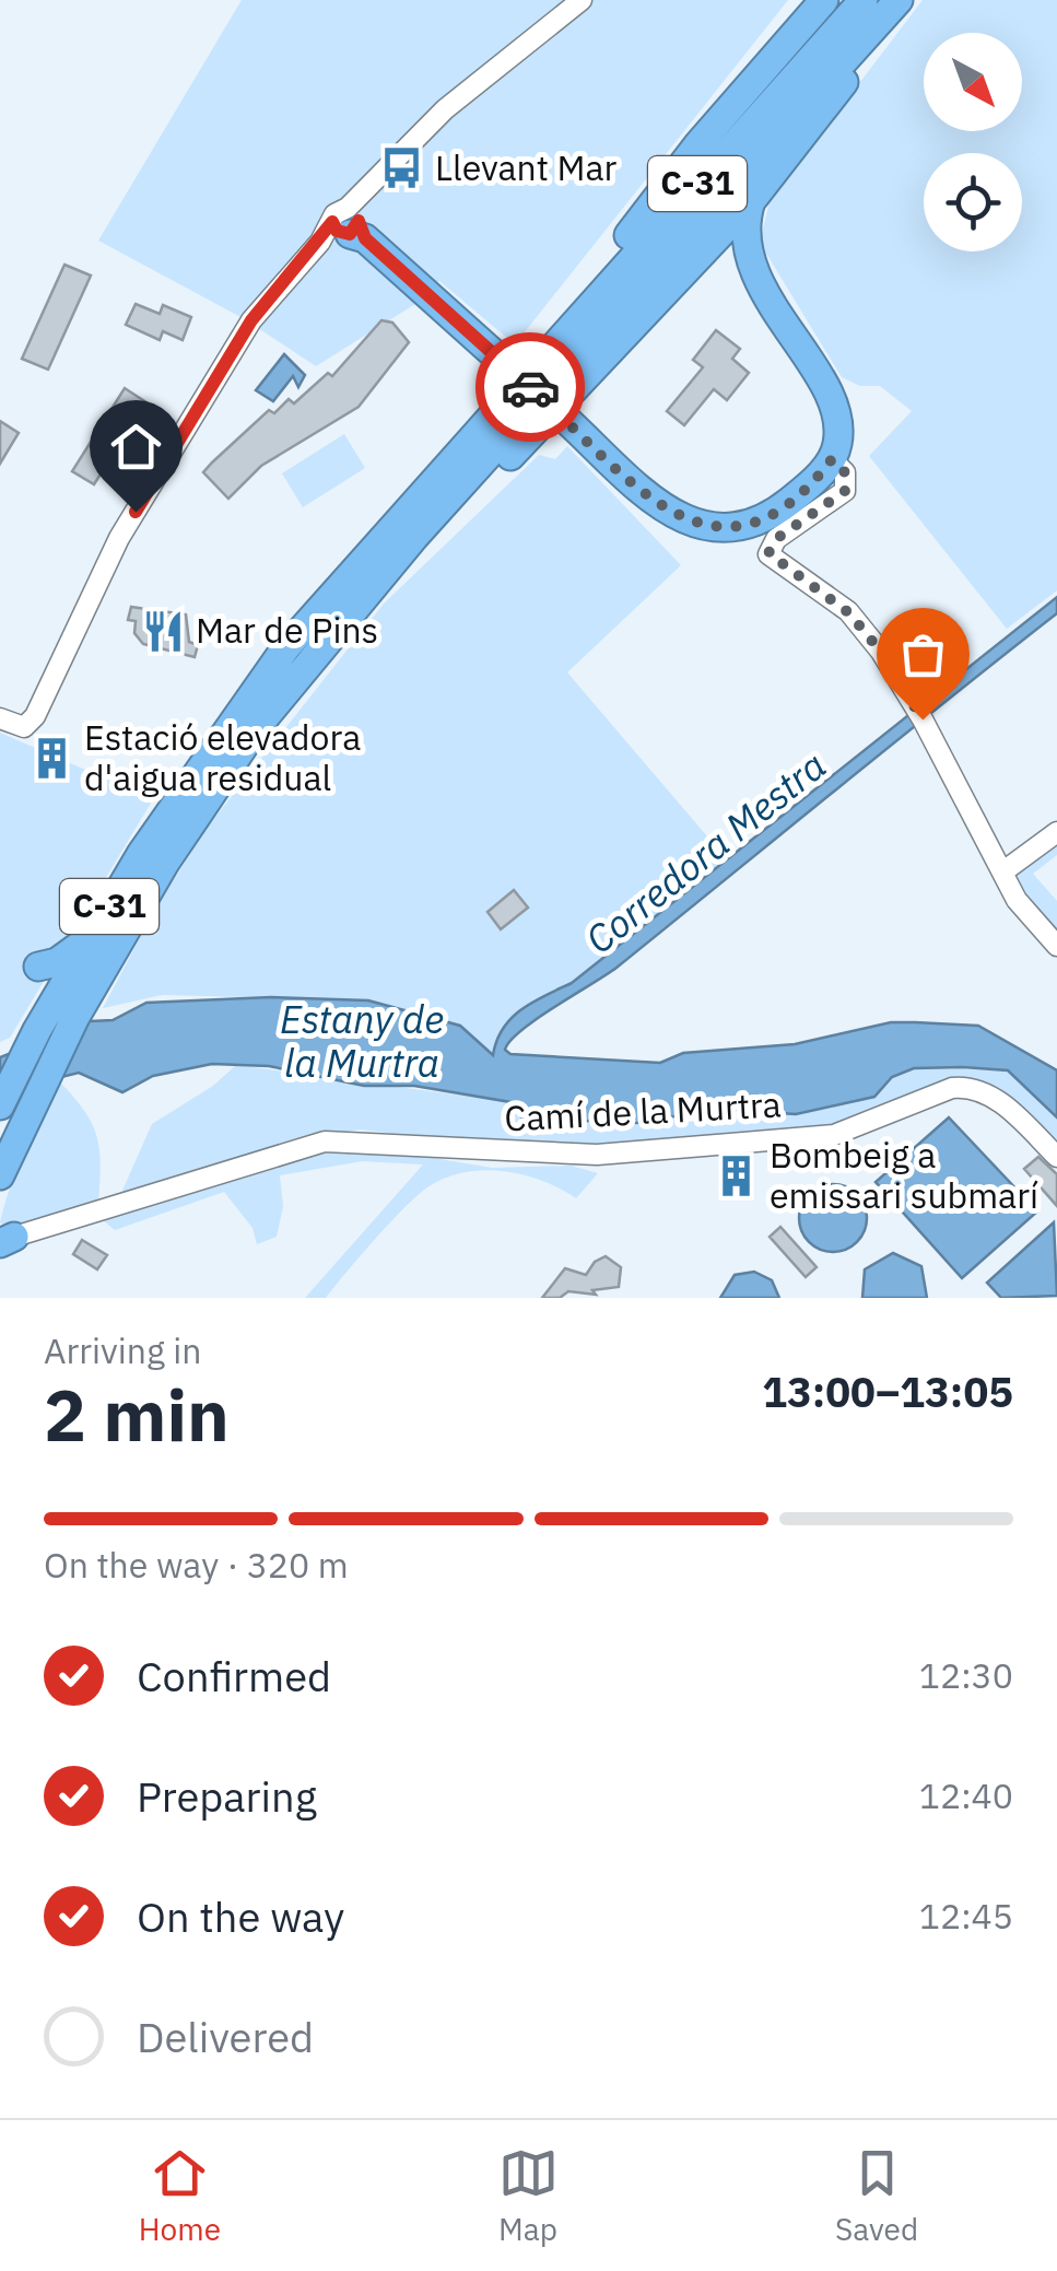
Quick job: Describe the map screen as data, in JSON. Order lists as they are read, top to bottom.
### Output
{
  "streets": {
    "highway": ["C-31"],
    "street": ["Camí de la Murtra"]
  },
  "water": ["Corredora Mestra", "Estany de la Murtra"],
  "places": {
    "bus stop": ["Llevant Mar"],
    "restaurant": ["Mar de Pins"],
    "building": ["Estació elevadora d'aigua residual", "Bombeig a emissari submarí"]
  },
  "north": "bottom right",
  "page": {
    "heading": ["2 min", "Arriving in", "13:00–13:05"],
    "bar": "On the way · 320 m",
    "list": [
      ["Confirmed", "12:30"],
      ["Preparing", "12:40"],
      ["On the way", "12:45"],
      "Delivered"
    ],
    "tabs": ["Home", "Map", "Saved"]
  }
}
